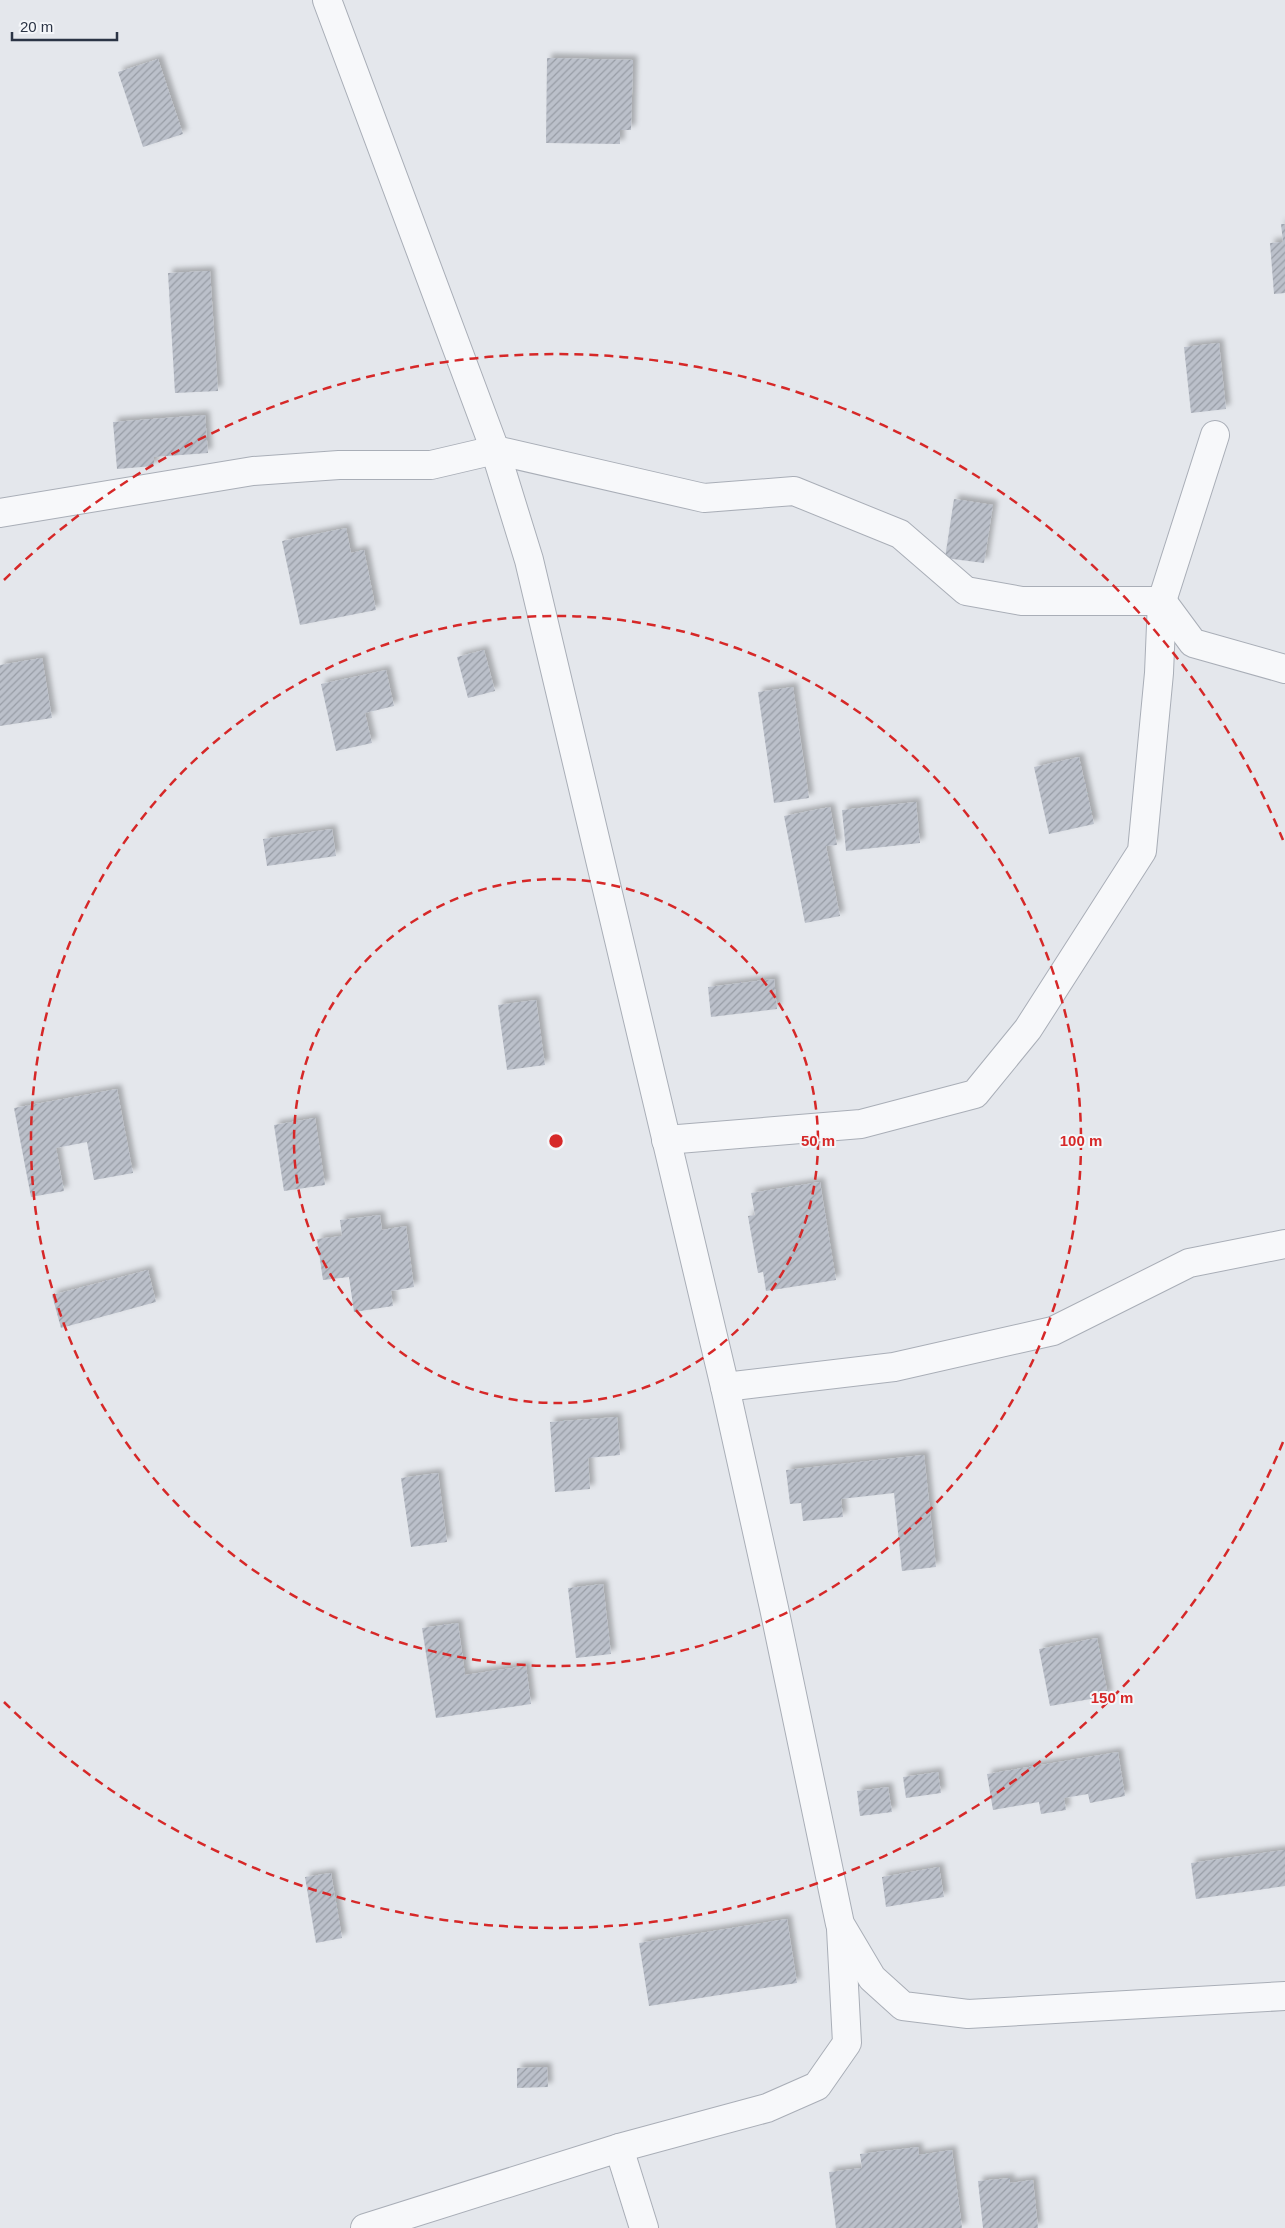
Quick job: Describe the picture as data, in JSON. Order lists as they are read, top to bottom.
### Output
{
  "scale_bar": "20 m",
  "rings": ["50 m", "100 m", "150 m"]
}
